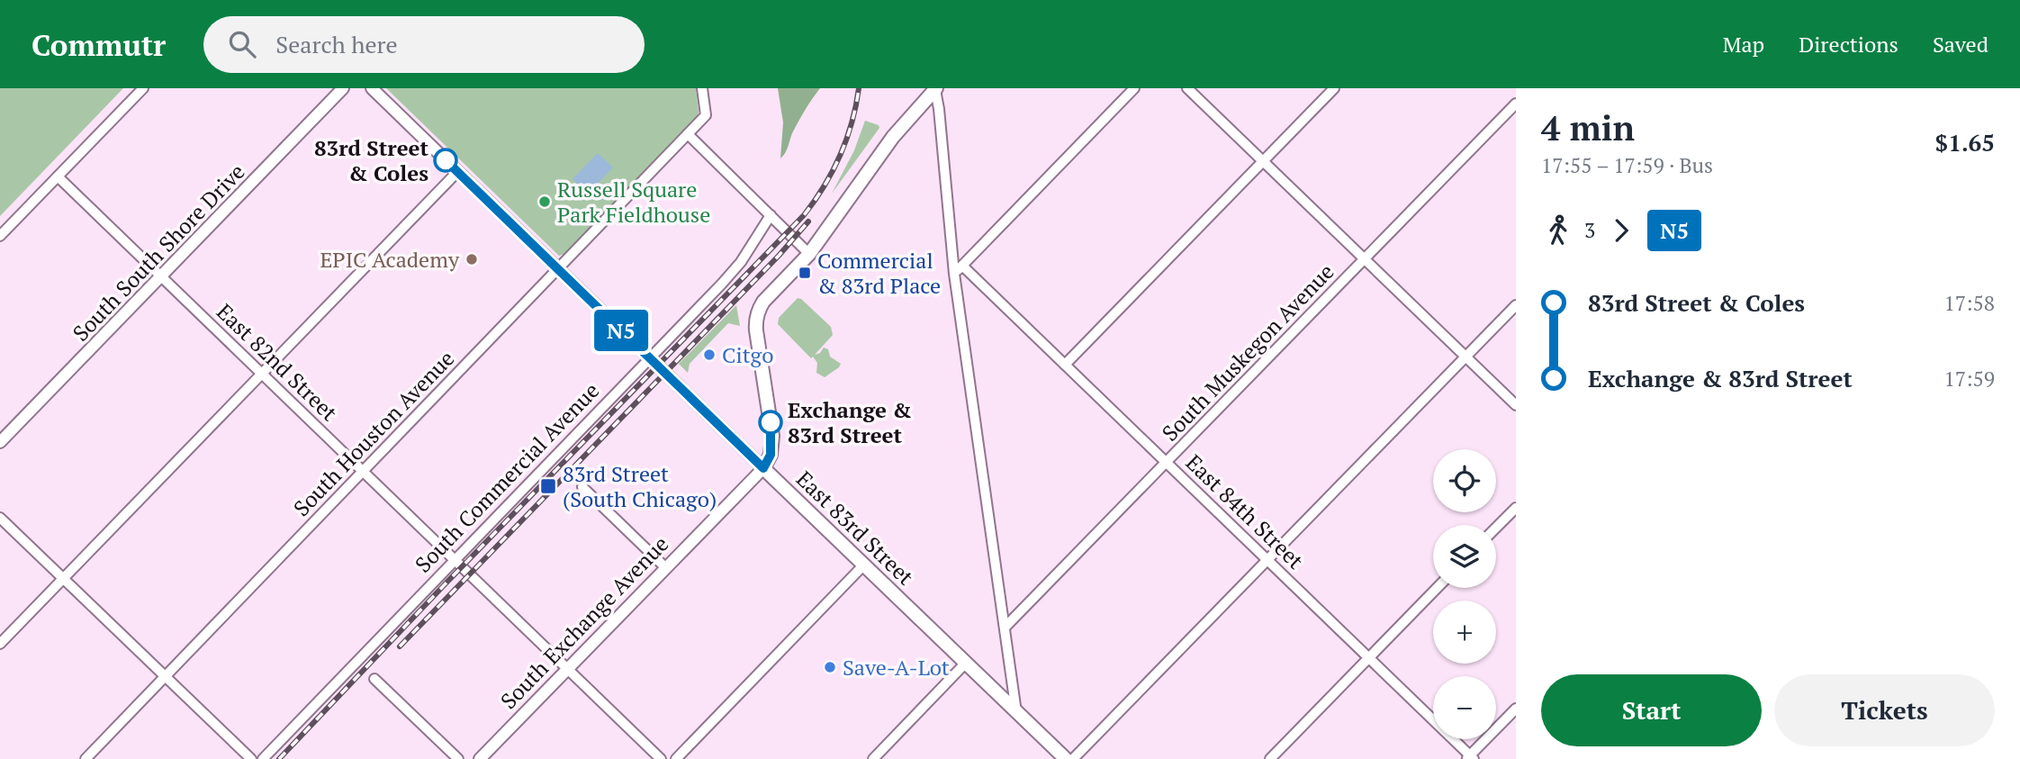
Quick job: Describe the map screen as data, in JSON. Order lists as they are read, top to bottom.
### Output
{
  "streets": {
    "main road": ["East 83rd Street", "South Exchange Avenue"],
    "street": [
      "South South Shore Drive",
      "South Muskegon Avenue",
      "East 82nd Street",
      "South Houston Avenue",
      "South Commercial Avenue",
      "East 84th Street"
    ]
  },
  "crossings": [
    ["South South Shore Drive", "East 82nd Street"],
    ["South Muskegon Avenue", "East 84th Street"],
    ["East 82nd Street", "South Houston Avenue"],
    ["East 82nd Street", "South Commercial Avenue"],
    ["East 82nd Street", "South Exchange Avenue"],
    ["South Houston Avenue", "East 83rd Street"],
    ["South Commercial Avenue", "East 83rd Street"],
    ["East 83rd Street", "South Exchange Avenue"]
  ],
  "places": {
    "other": [
      "83rd Street & Coles",
      "Russell Square Park Fieldhouse",
      "EPIC Academy",
      "Citgo",
      "Exchange & 83rd Street",
      "Save-A-Lot"
    ],
    "transit": ["Commercial & 83rd Place", "83rd Street (South Chicago)"]
  },
  "lines": ["bus line N5"],
  "page": {
    "header": "Commutr",
    "search": "Search here",
    "nav": ["Map", "Directions", "Saved"],
    "on_map": "N5",
    "heading": ["4 min", "17:55 – 17:59 · Bus", "$1.65"],
    "legs": ["3", "N5"],
    "list": [
      {
        "name": "83rd Street & Coles",
        "value": "17:58"
      },
      {
        "name": "Exchange & 83rd Street",
        "value": "17:59"
      }
    ],
    "map_buttons": ["+", "−"],
    "buttons": ["Start", "Tickets"]
  }
}
